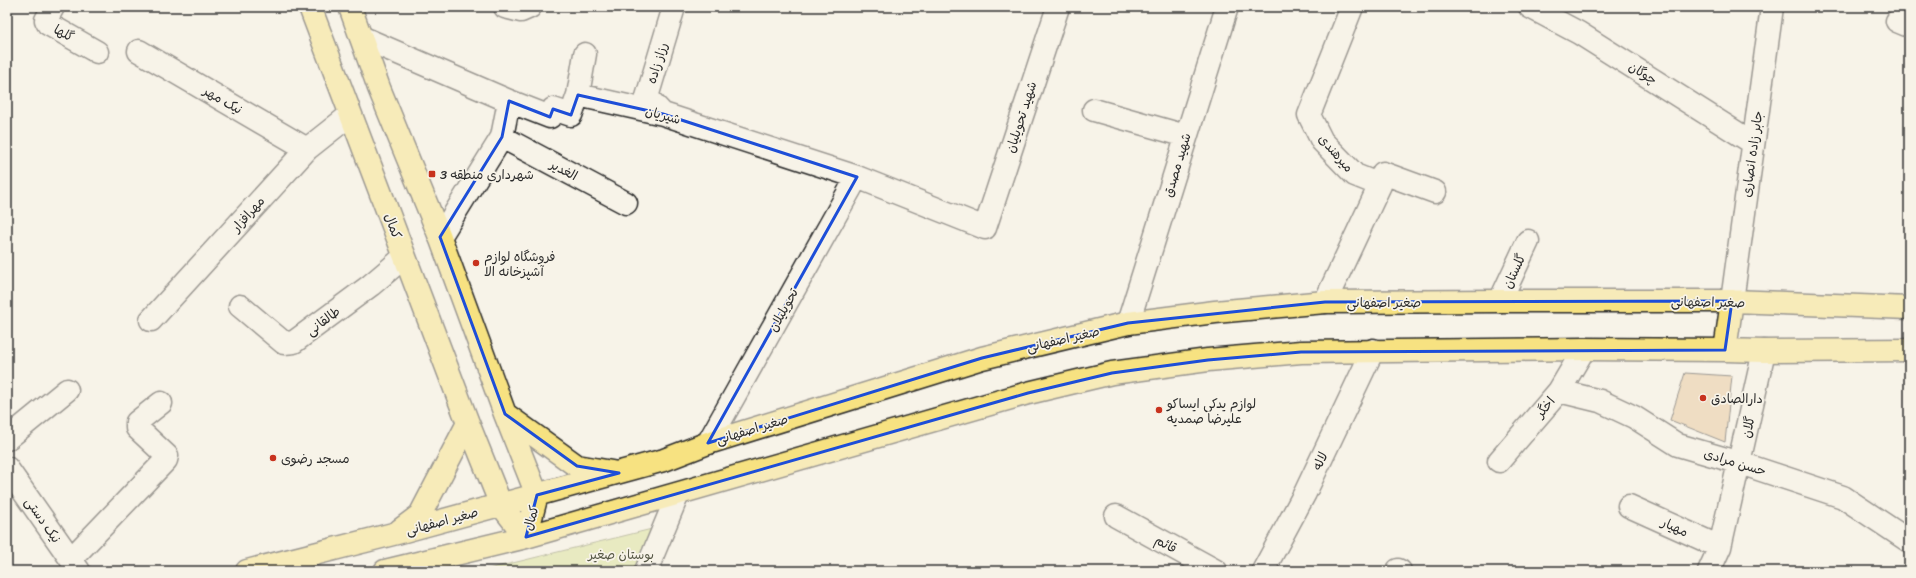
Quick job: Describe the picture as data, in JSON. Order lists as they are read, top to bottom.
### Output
{
  "streets": {
    "main road": ["کمال", "صغیر اصفهانی"],
    "street": [
      "گلها",
      "رزاز زاده",
      "چوگان",
      "نیک مهر",
      "شیریان",
      "شهید تحویلیان",
      "میرهندی",
      "جابر زاده انصاری",
      "شهید مصدق",
      "الغدیر",
      "مهرافزار",
      "گلستان",
      "تحویلیلان",
      "طالقانی",
      "اخگر",
      "گلان",
      "لاله",
      "حسن مرادی",
      "نیک دستی",
      "مهیار",
      "قائم"
    ]
  },
  "crossings": [
    ["رزاز زاده", "شیریان"],
    ["چوگان", "جابر زاده انصاری"],
    ["نیک مهر", "مهرافزار"],
    ["شیریان", "شهید تحویلیان"],
    ["شیریان", "تحویلیلان"],
    ["جابر زاده انصاری", "صغیر اصفهانی"],
    ["شهید مصدق", "صغیر اصفهانی"],
    ["مهرافزار", "کمال"],
    ["کمال", "صغیر اصفهانی"],
    ["کمال", "طالقانی"],
    ["گلستان", "صغیر اصفهانی"],
    ["صغیر اصفهانی", "تحویلیلان"],
    ["اخگر", "حسن مرادی"],
    ["گلان", "حسن مرادی"],
    ["گلان", "مهیار"]
  ],
  "parks": ["بوستان صغیر"],
  "places": {
    "transit": ["شهرداری منطقه 3"],
    "other": [
      "فروشگاه لوازم آشپزخانه الا",
      "دارالصادق",
      "لوازم یدکی ایساکو علیرضا صمدیه",
      "مسجد رضوی"
    ]
  }
}
